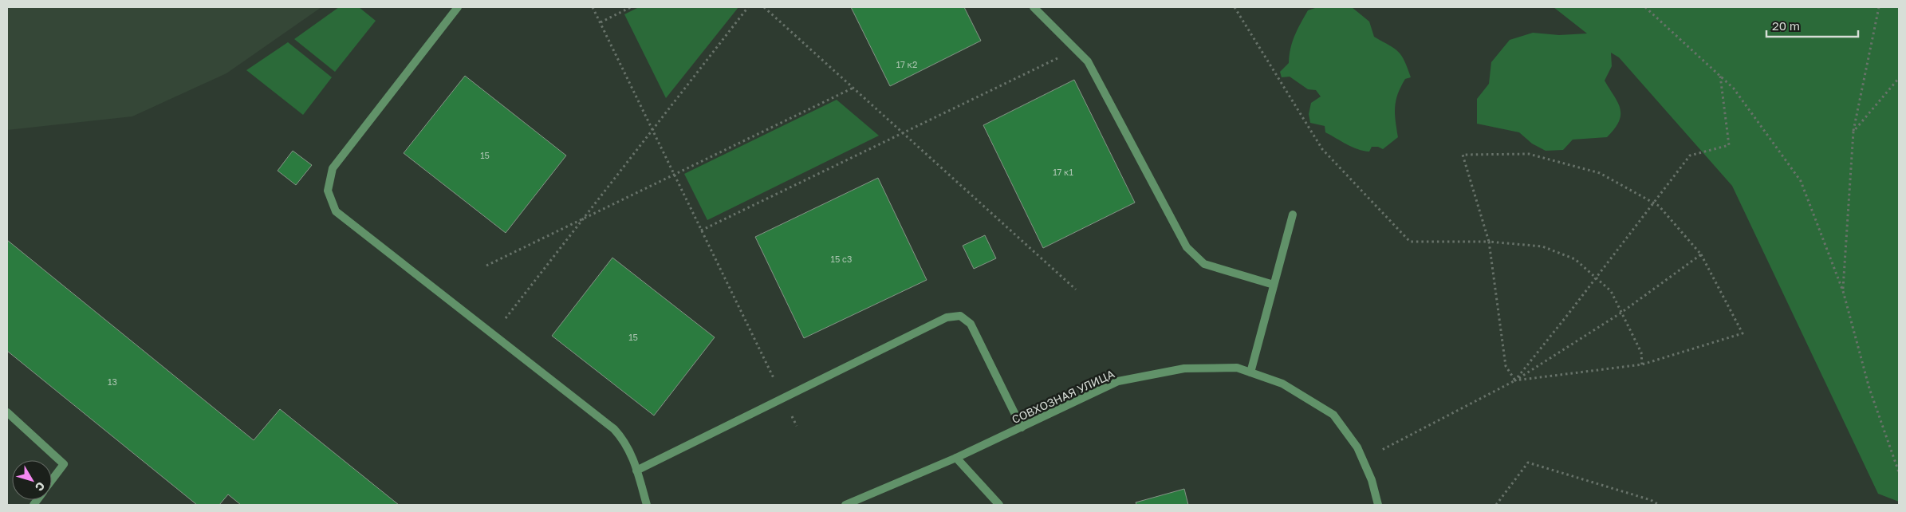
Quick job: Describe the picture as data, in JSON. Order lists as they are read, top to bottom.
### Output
{
  "streets": {
    "street": ["СОВХОЗНАЯ УЛИЦА"]
  },
  "house_numbers": [
    "17 к2",
    "15",
    "17 к1",
    "15 с3",
    "15",
    "13"
  ],
  "scale_bar": "20 m",
  "north": "bottom right"
}
